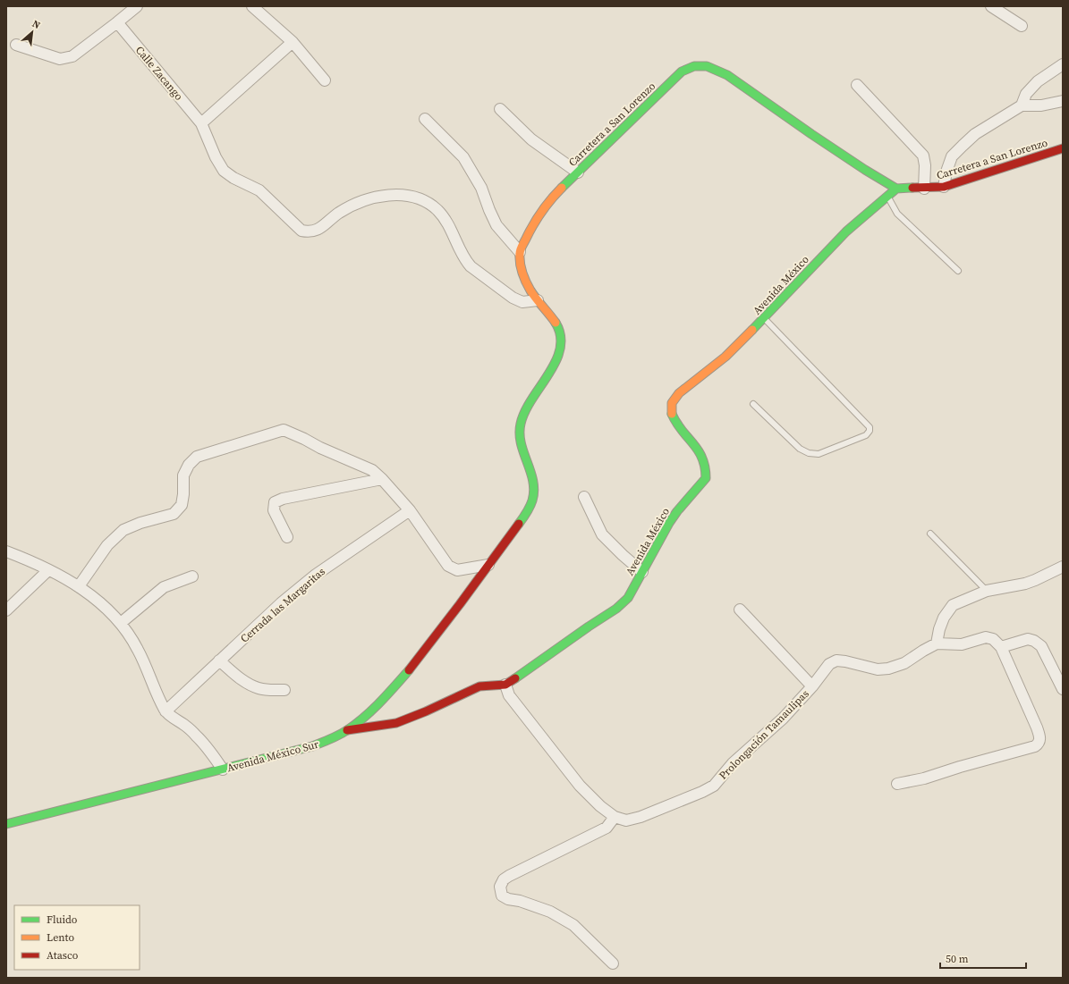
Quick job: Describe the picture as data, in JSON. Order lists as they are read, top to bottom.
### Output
{
  "streets": {
    "street": [
      "Calle Zacango",
      "Carretera a San Lorenzo",
      "Avenida México",
      "Cerrada las Margaritas",
      "Prolongación Tamaulipas",
      "Avenida México Sur"
    ]
  },
  "crossings": [
    ["Carretera a San Lorenzo", "Avenida México"],
    ["Avenida México", "Prolongación Tamaulipas"],
    ["Avenida México", "Avenida México Sur"]
  ],
  "legend": ["Fluido", "Lento", "Atasco"],
  "scale_bar": "50 m",
  "north": "top right"
}
